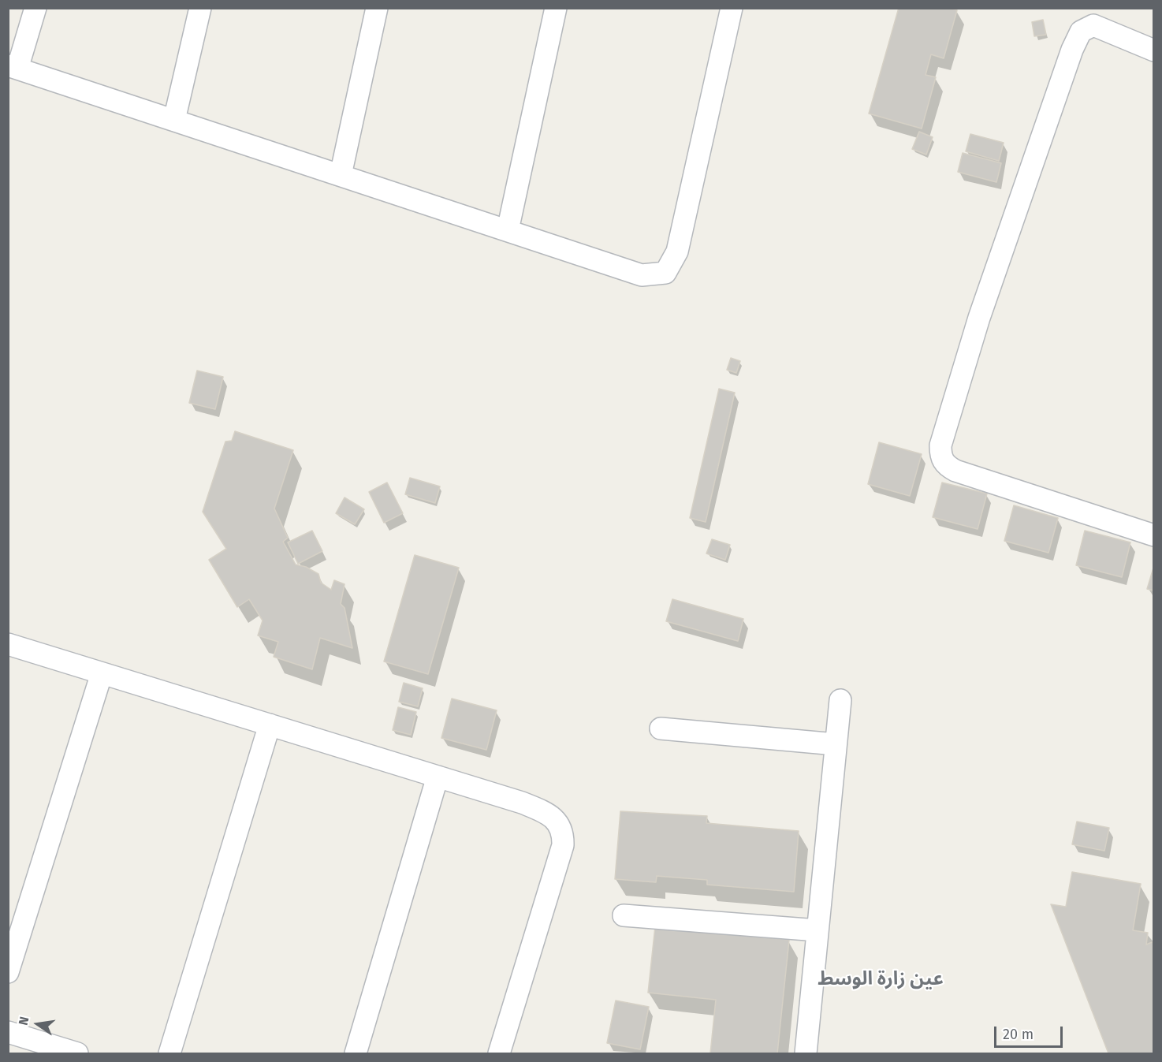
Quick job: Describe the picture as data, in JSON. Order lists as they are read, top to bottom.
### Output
{
  "districts": ["عين زارة الوسط"],
  "scale_bar": "20 m",
  "north": "left"
}
